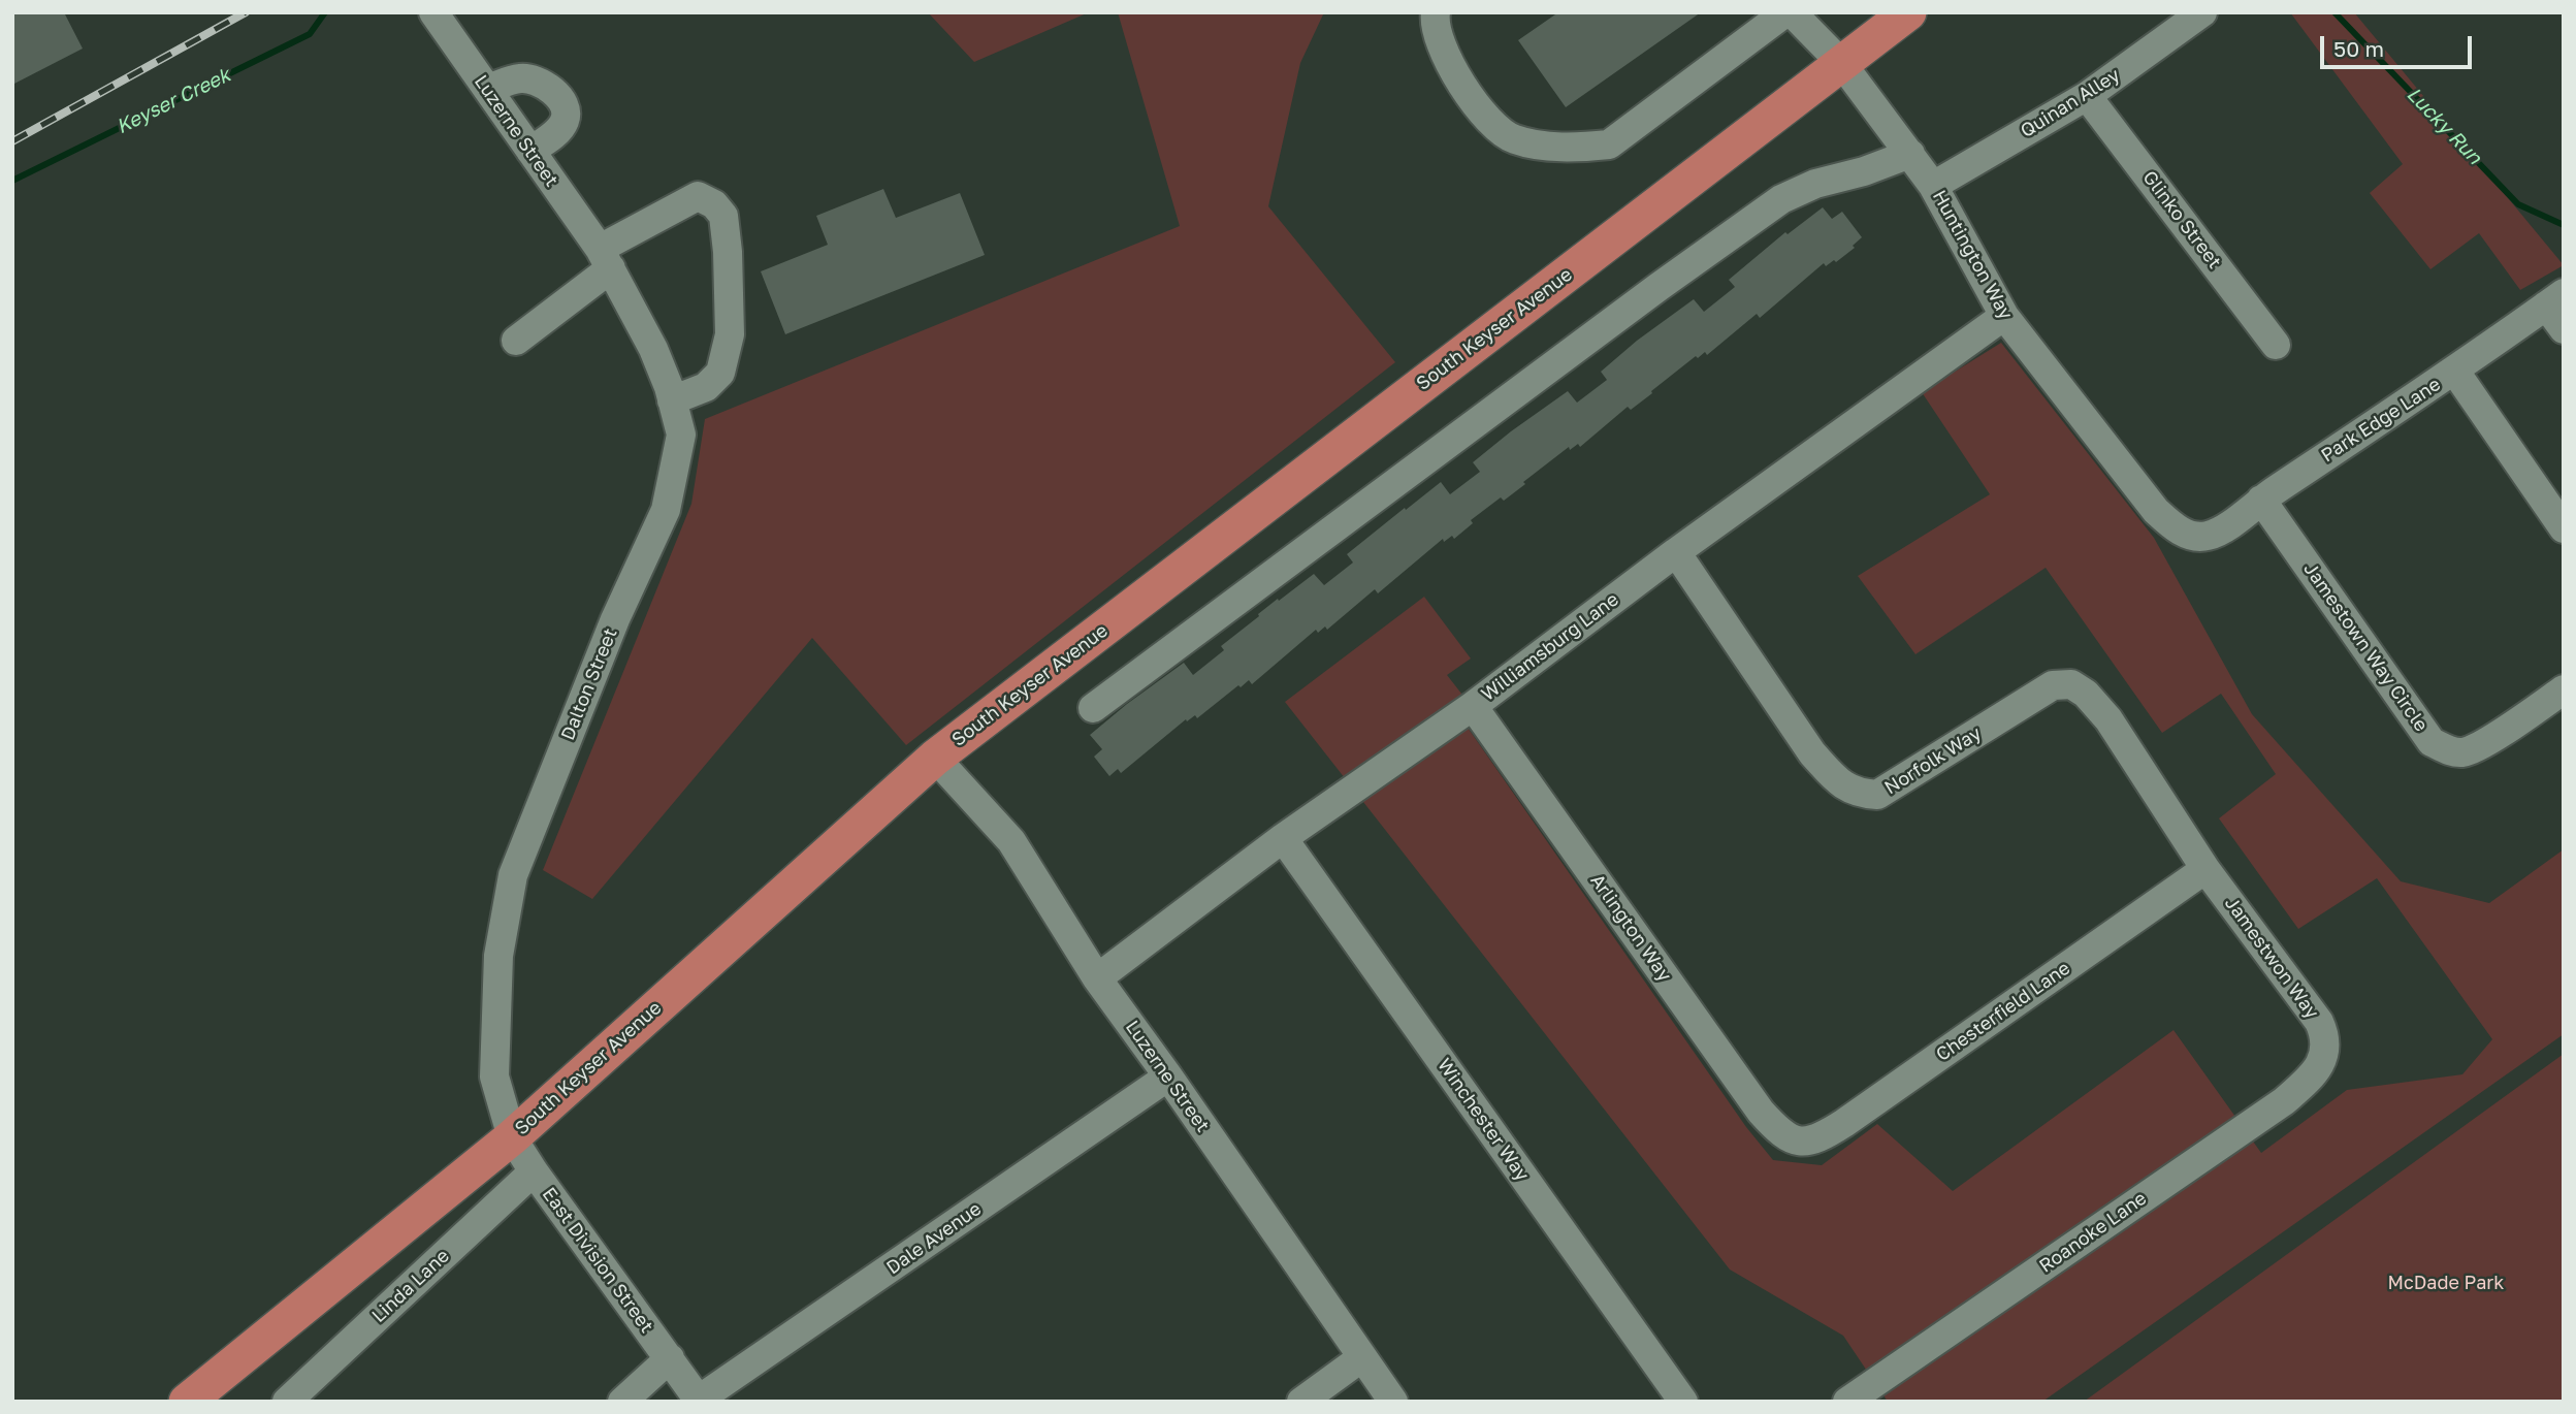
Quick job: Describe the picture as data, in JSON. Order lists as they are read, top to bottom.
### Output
{
  "streets": {
    "main road": ["South Keyser Avenue"],
    "street": [
      "Quinan Alley",
      "Luzerne Street",
      "Glinko Street",
      "Huntington Way",
      "Park Edge Lane",
      "Williamsburg Lane",
      "Jamestown Way Circle",
      "Dalton Street",
      "Norfolk Way",
      "Arlington Way",
      "Jamestwon Way",
      "Chesterfield Lane",
      "Winchester Way",
      "Roanoke Lane",
      "Dale Avenue",
      "East Division Street",
      "Linda Lane"
    ]
  },
  "crossings": [
    ["Quinan Alley", "Glinko Street"],
    ["Quinan Alley", "Huntington Way"],
    ["Luzerne Street", "South Keyser Avenue"],
    ["Luzerne Street", "Williamsburg Lane"],
    ["Luzerne Street", "Dalton Street"],
    ["Luzerne Street", "Dale Avenue"],
    ["Huntington Way", "South Keyser Avenue"],
    ["Huntington Way", "Park Edge Lane"],
    ["Huntington Way", "Williamsburg Lane"],
    ["South Keyser Avenue", "Dalton Street"],
    ["South Keyser Avenue", "East Division Street"],
    ["Park Edge Lane", "Jamestown Way Circle"],
    ["Williamsburg Lane", "Norfolk Way"],
    ["Williamsburg Lane", "Arlington Way"],
    ["Williamsburg Lane", "Winchester Way"],
    ["Dalton Street", "East Division Street"],
    ["Norfolk Way", "Jamestwon Way"],
    ["Norfolk Way", "Chesterfield Lane"],
    ["Arlington Way", "Chesterfield Lane"],
    ["Jamestwon Way", "Chesterfield Lane"],
    ["Jamestwon Way", "Roanoke Lane"],
    ["Dale Avenue", "East Division Street"],
    ["East Division Street", "Linda Lane"]
  ],
  "water": ["Keyser Creek", "Lucky Run"],
  "parks": ["McDade Park"],
  "scale_bar": "50 m"
}
